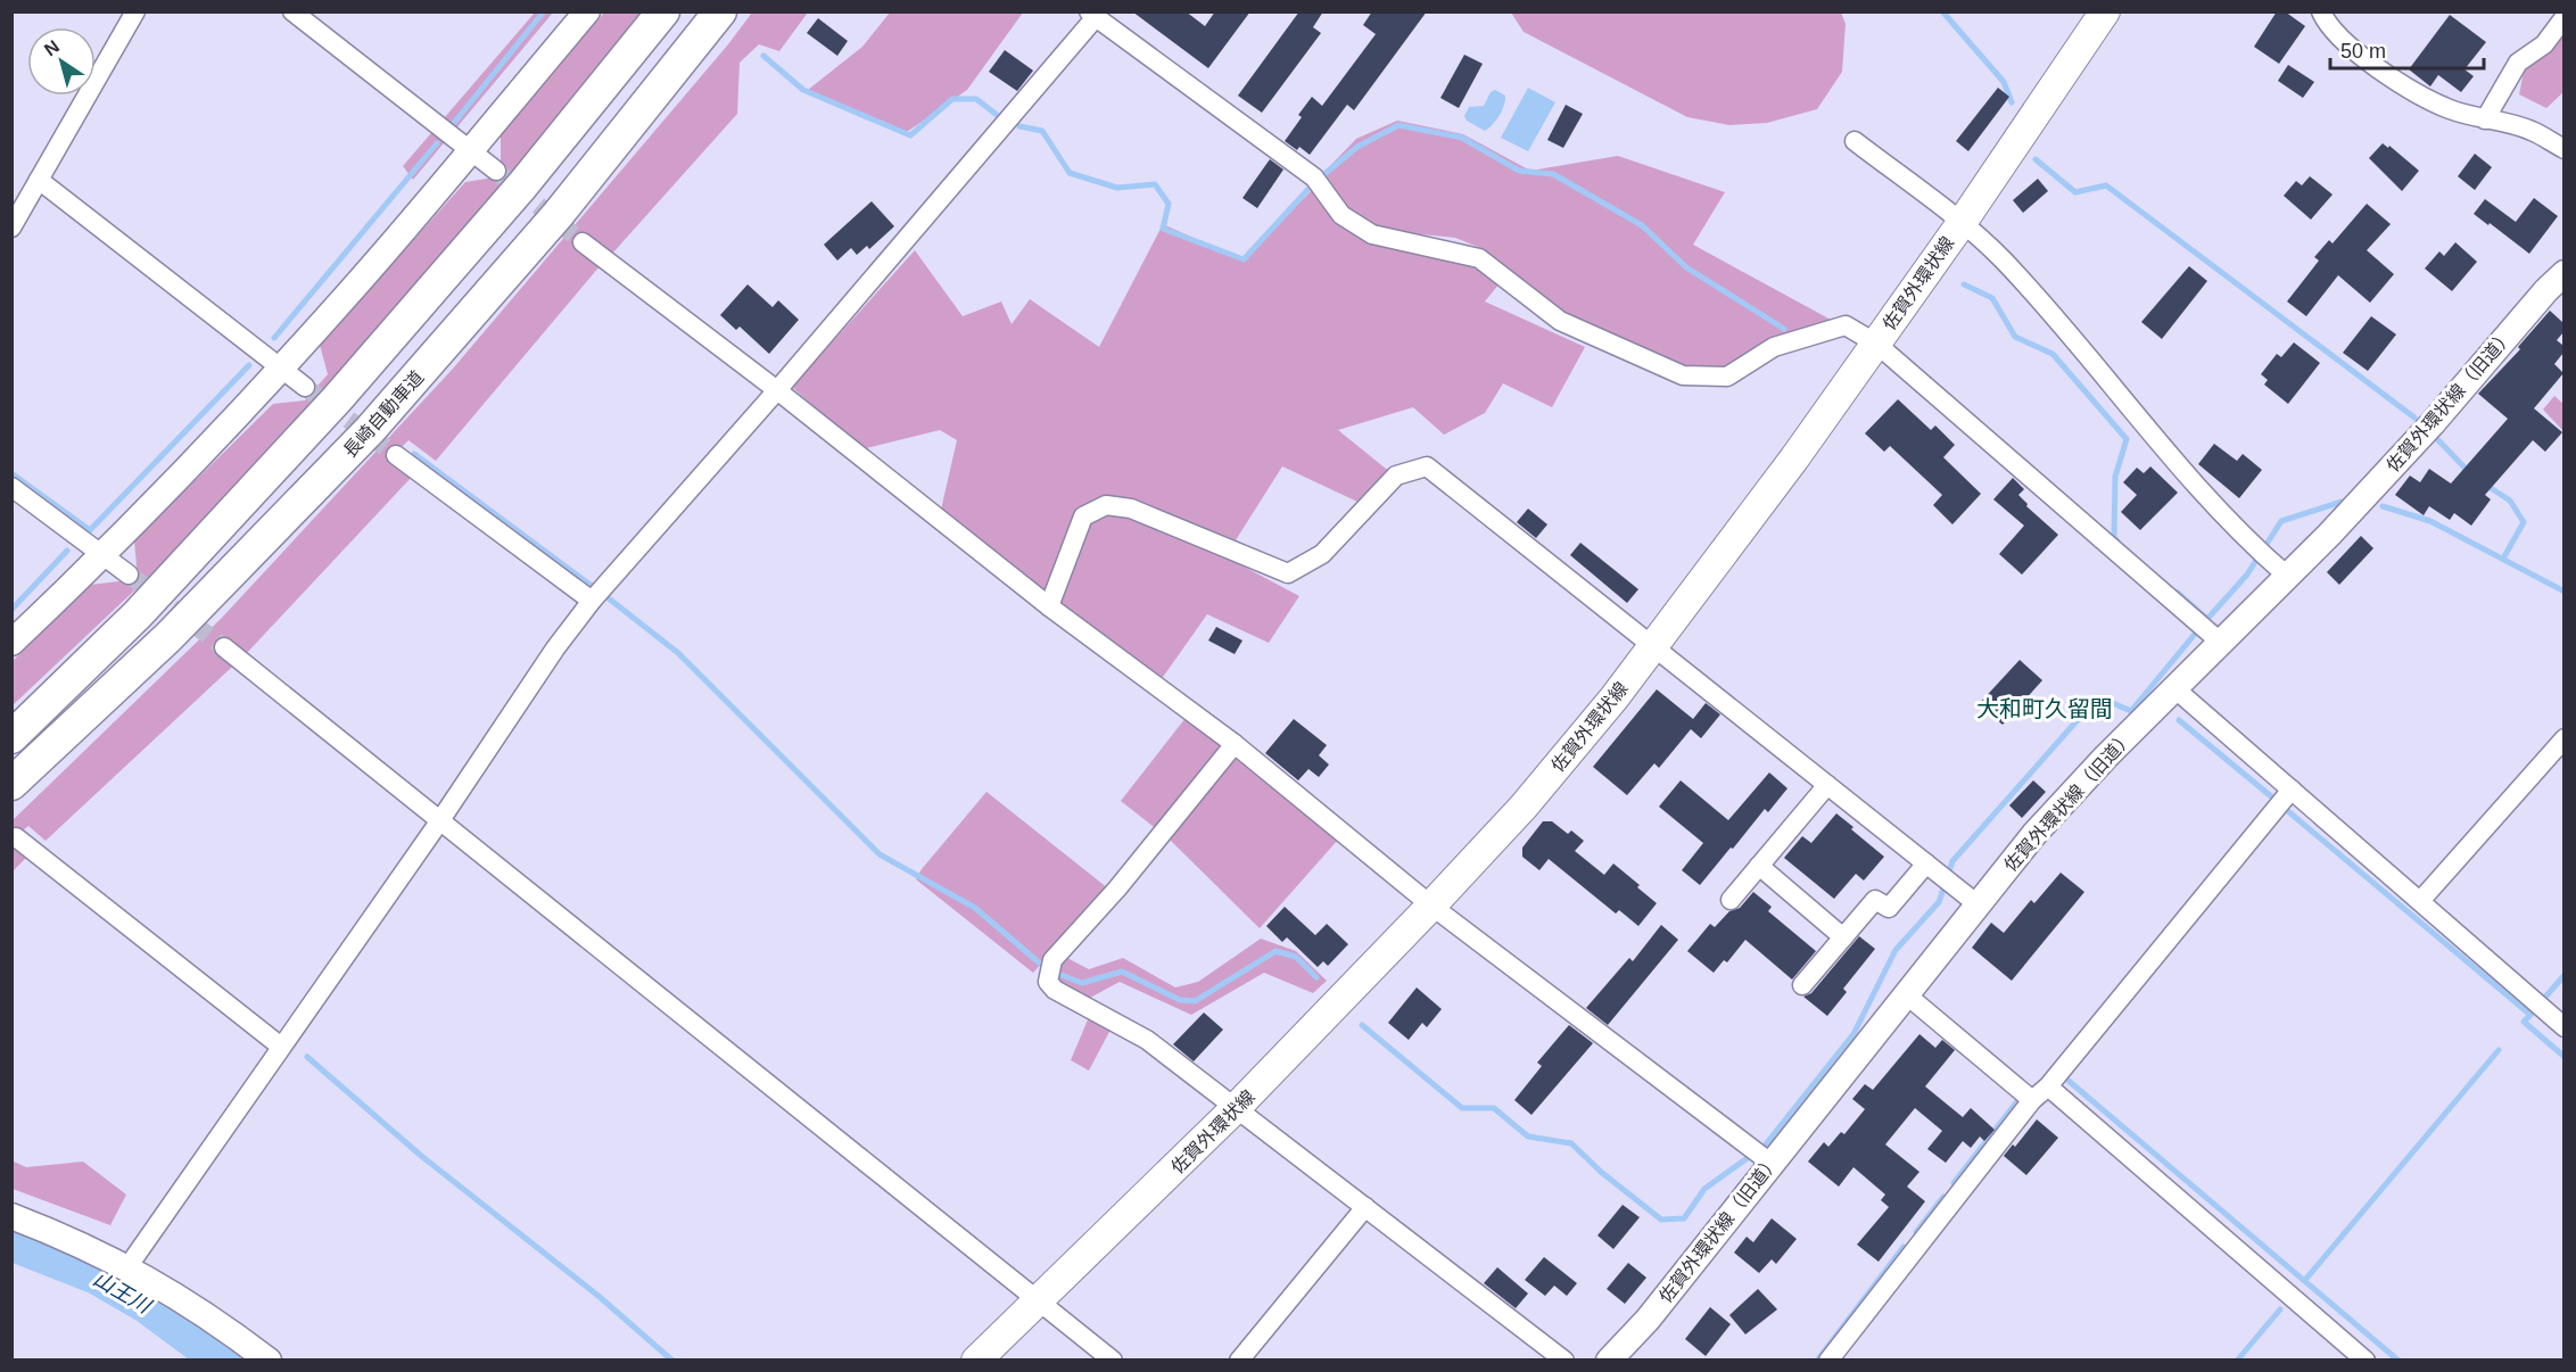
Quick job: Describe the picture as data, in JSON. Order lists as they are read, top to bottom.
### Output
{
  "streets": {
    "highway": ["長崎自動車道"],
    "main road": ["佐賀外環状線"],
    "street": ["佐賀外環状線（旧道）"]
  },
  "districts": ["大和町久留間"],
  "water": ["山王川"],
  "scale_bar": "50 m",
  "north": "top left"
}
